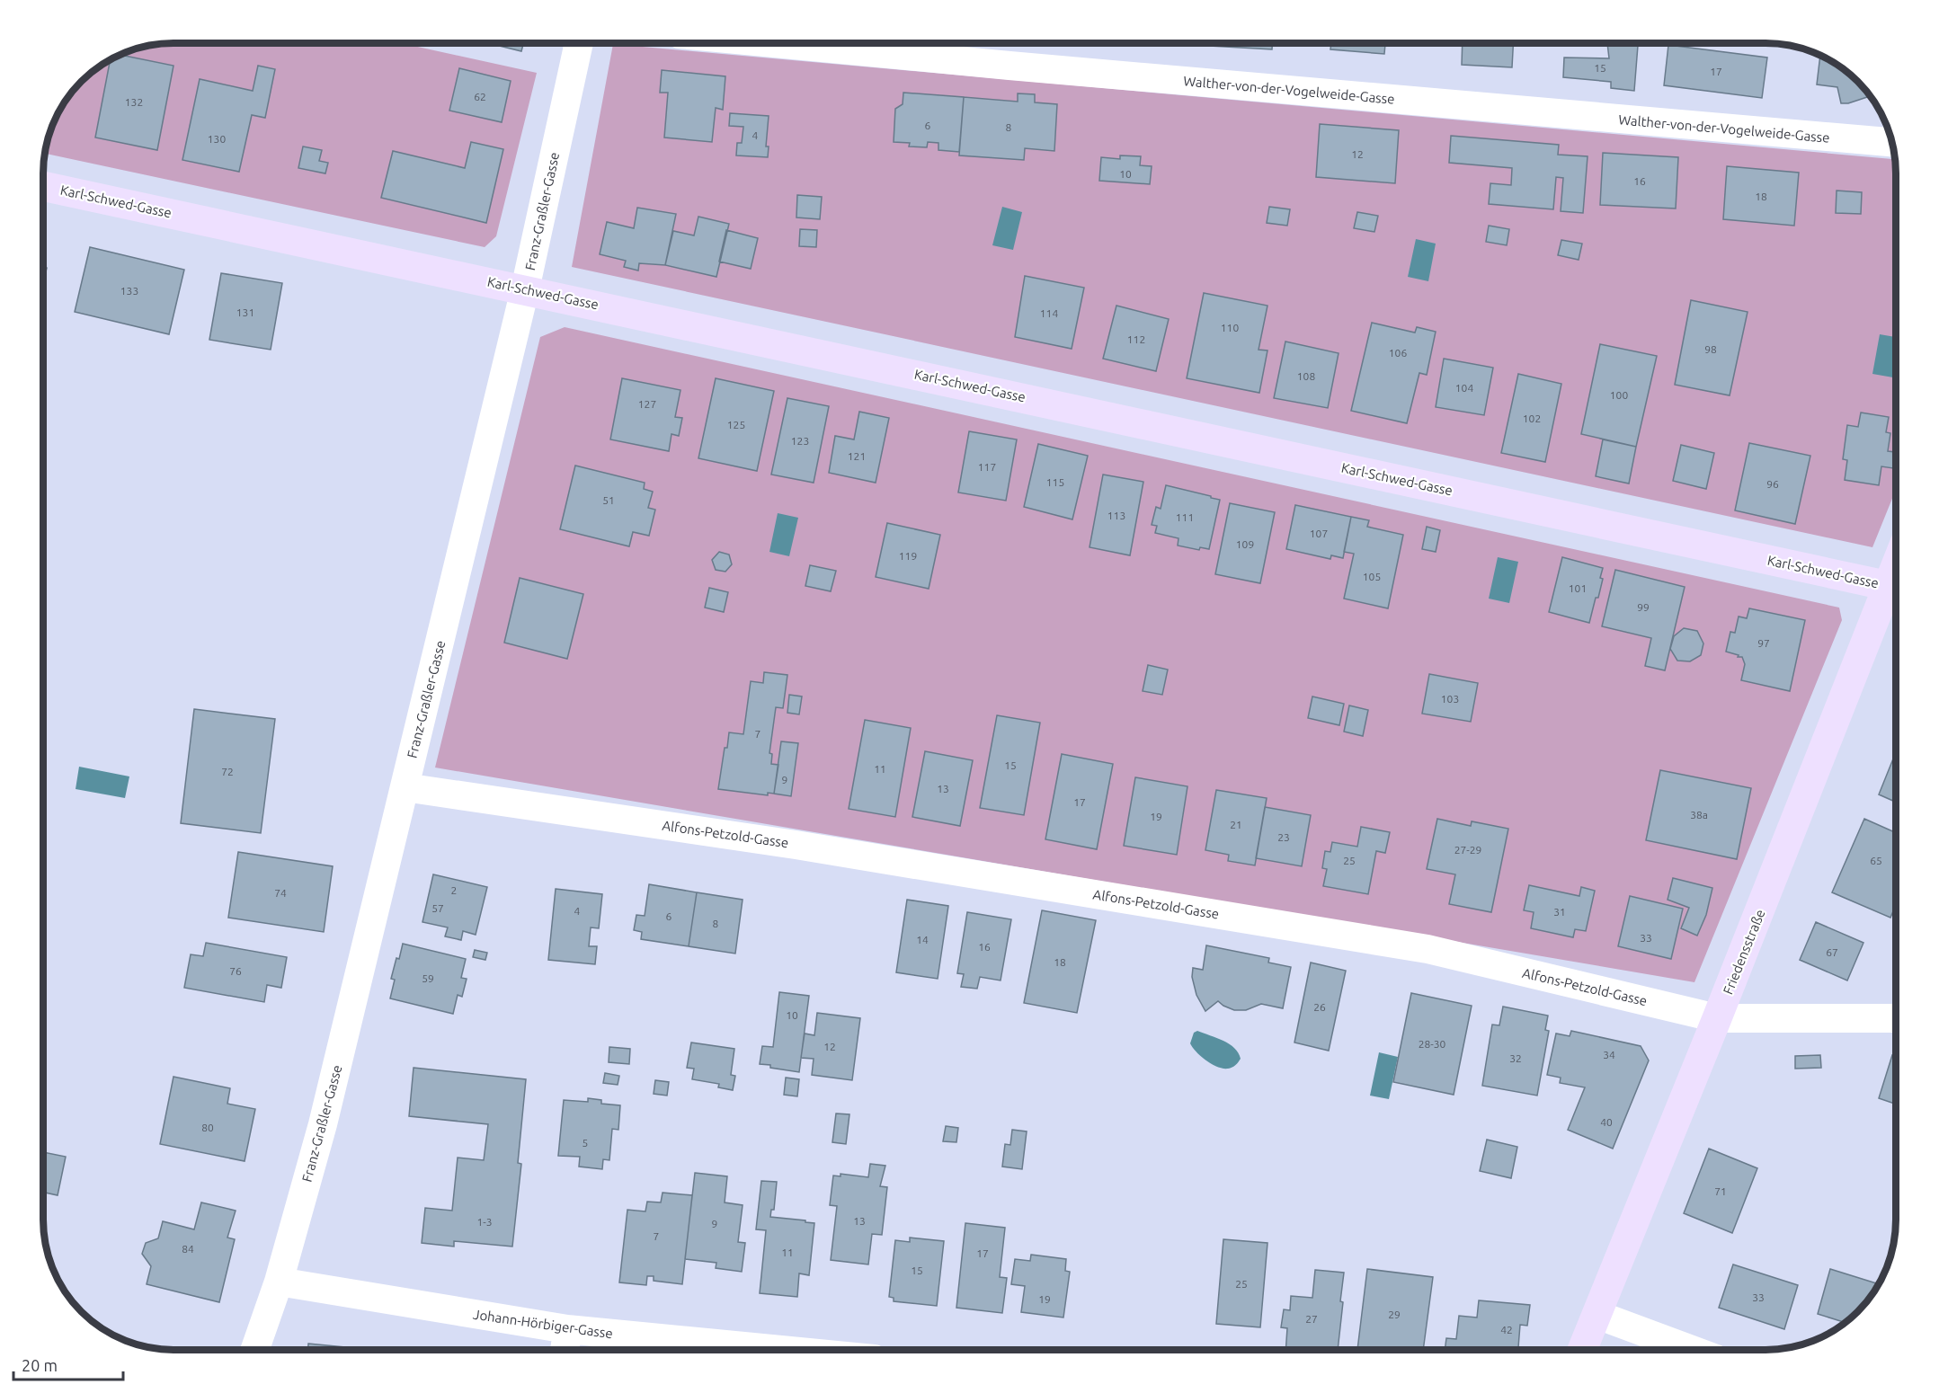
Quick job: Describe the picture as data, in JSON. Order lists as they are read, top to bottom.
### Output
{
  "streets": {
    "street": [
      "Walther-von-der-Vogelweide-Gasse",
      "Karl-Schwed-Gasse",
      "Franz-Graßler-Gasse",
      "Alfons-Petzold-Gasse",
      "Friedensstraße",
      "Johann-Hörbiger-Gasse"
    ]
  },
  "crossings": [
    ["Karl-Schwed-Gasse", "Franz-Graßler-Gasse"],
    ["Franz-Graßler-Gasse", "Alfons-Petzold-Gasse"],
    ["Franz-Graßler-Gasse", "Johann-Hörbiger-Gasse"],
    ["Alfons-Petzold-Gasse", "Friedensstraße"]
  ],
  "house_numbers": [
    "15",
    "17",
    "62",
    "132",
    "6",
    "8",
    "4",
    "130",
    "12",
    "10",
    "16",
    "18",
    "133",
    "131",
    "114",
    "110",
    "112",
    "98",
    "106",
    "108",
    "104",
    "100",
    "127",
    "102",
    "125",
    "123",
    "121",
    "117",
    "115",
    "96",
    "51",
    "113",
    "111",
    "107",
    "109",
    "119",
    "105",
    "101",
    "99",
    "97",
    "103",
    "7",
    "15",
    "11",
    "72",
    "9",
    "13",
    "17",
    "38a",
    "19",
    "21",
    "23",
    "27-29",
    "25",
    "65",
    "2",
    "74",
    "57",
    "4",
    "31",
    "6",
    "8",
    "33",
    "14",
    "16",
    "67",
    "18",
    "76",
    "59",
    "26",
    "10",
    "28-30",
    "12",
    "34",
    "32",
    "40",
    "80",
    "5",
    "71",
    "13",
    "1-3",
    "9",
    "7",
    "84",
    "11",
    "17",
    "15",
    "25",
    "33",
    "19",
    "29",
    "27",
    "42"
  ],
  "scale_bar": "20 m"
}
